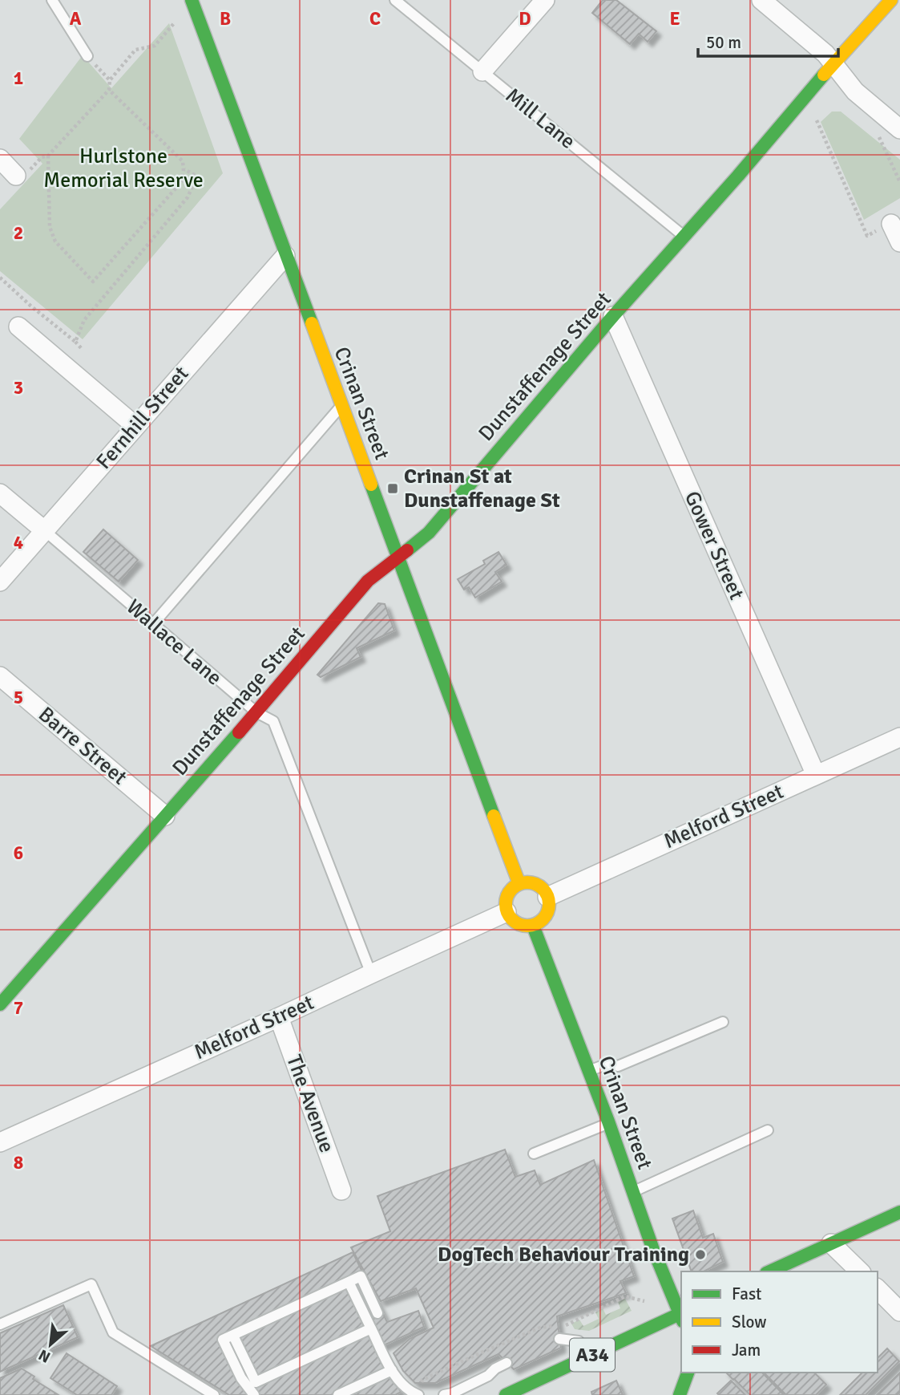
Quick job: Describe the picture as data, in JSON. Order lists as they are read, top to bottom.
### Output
{
  "streets": {
    "main road": ["Dunstaffenage Street", "Crinan Street", "A34"],
    "street": [
      "Fernhill Street",
      "Gower Street",
      "Wallace Lane",
      "Barre Street",
      "Melford Street",
      "The Avenue"
    ],
    "lane": ["Mill Lane"]
  },
  "crossings": [
    ["Mill Lane", "Dunstaffenage Street"],
    ["Dunstaffenage Street", "Crinan Street"],
    ["Dunstaffenage Street", "Gower Street"],
    ["Dunstaffenage Street", "Wallace Lane"],
    ["Dunstaffenage Street", "Barre Street"],
    ["Crinan Street", "Fernhill Street"],
    ["Crinan Street", "Melford Street"],
    ["Crinan Street", "A34"],
    ["Fernhill Street", "Wallace Lane"],
    ["Gower Street", "Melford Street"],
    ["Wallace Lane", "Melford Street"],
    ["Melford Street", "The Avenue"]
  ],
  "parks": ["Hurlstone Memorial Reserve"],
  "places": {
    "transit": ["Crinan St at Dunstaffenage St"],
    "other": ["DogTech Behaviour Training"]
  },
  "legend": ["Fast", "Slow", "Jam"],
  "scale_bar": "50 m",
  "north": "bottom left",
  "grid": {
    "columns": [
      "A",
      "B",
      "C",
      "D",
      "E"
    ],
    "rows": [
      "1",
      "2",
      "3",
      "4",
      "5",
      "6",
      "7",
      "8"
    ]
  }
}
